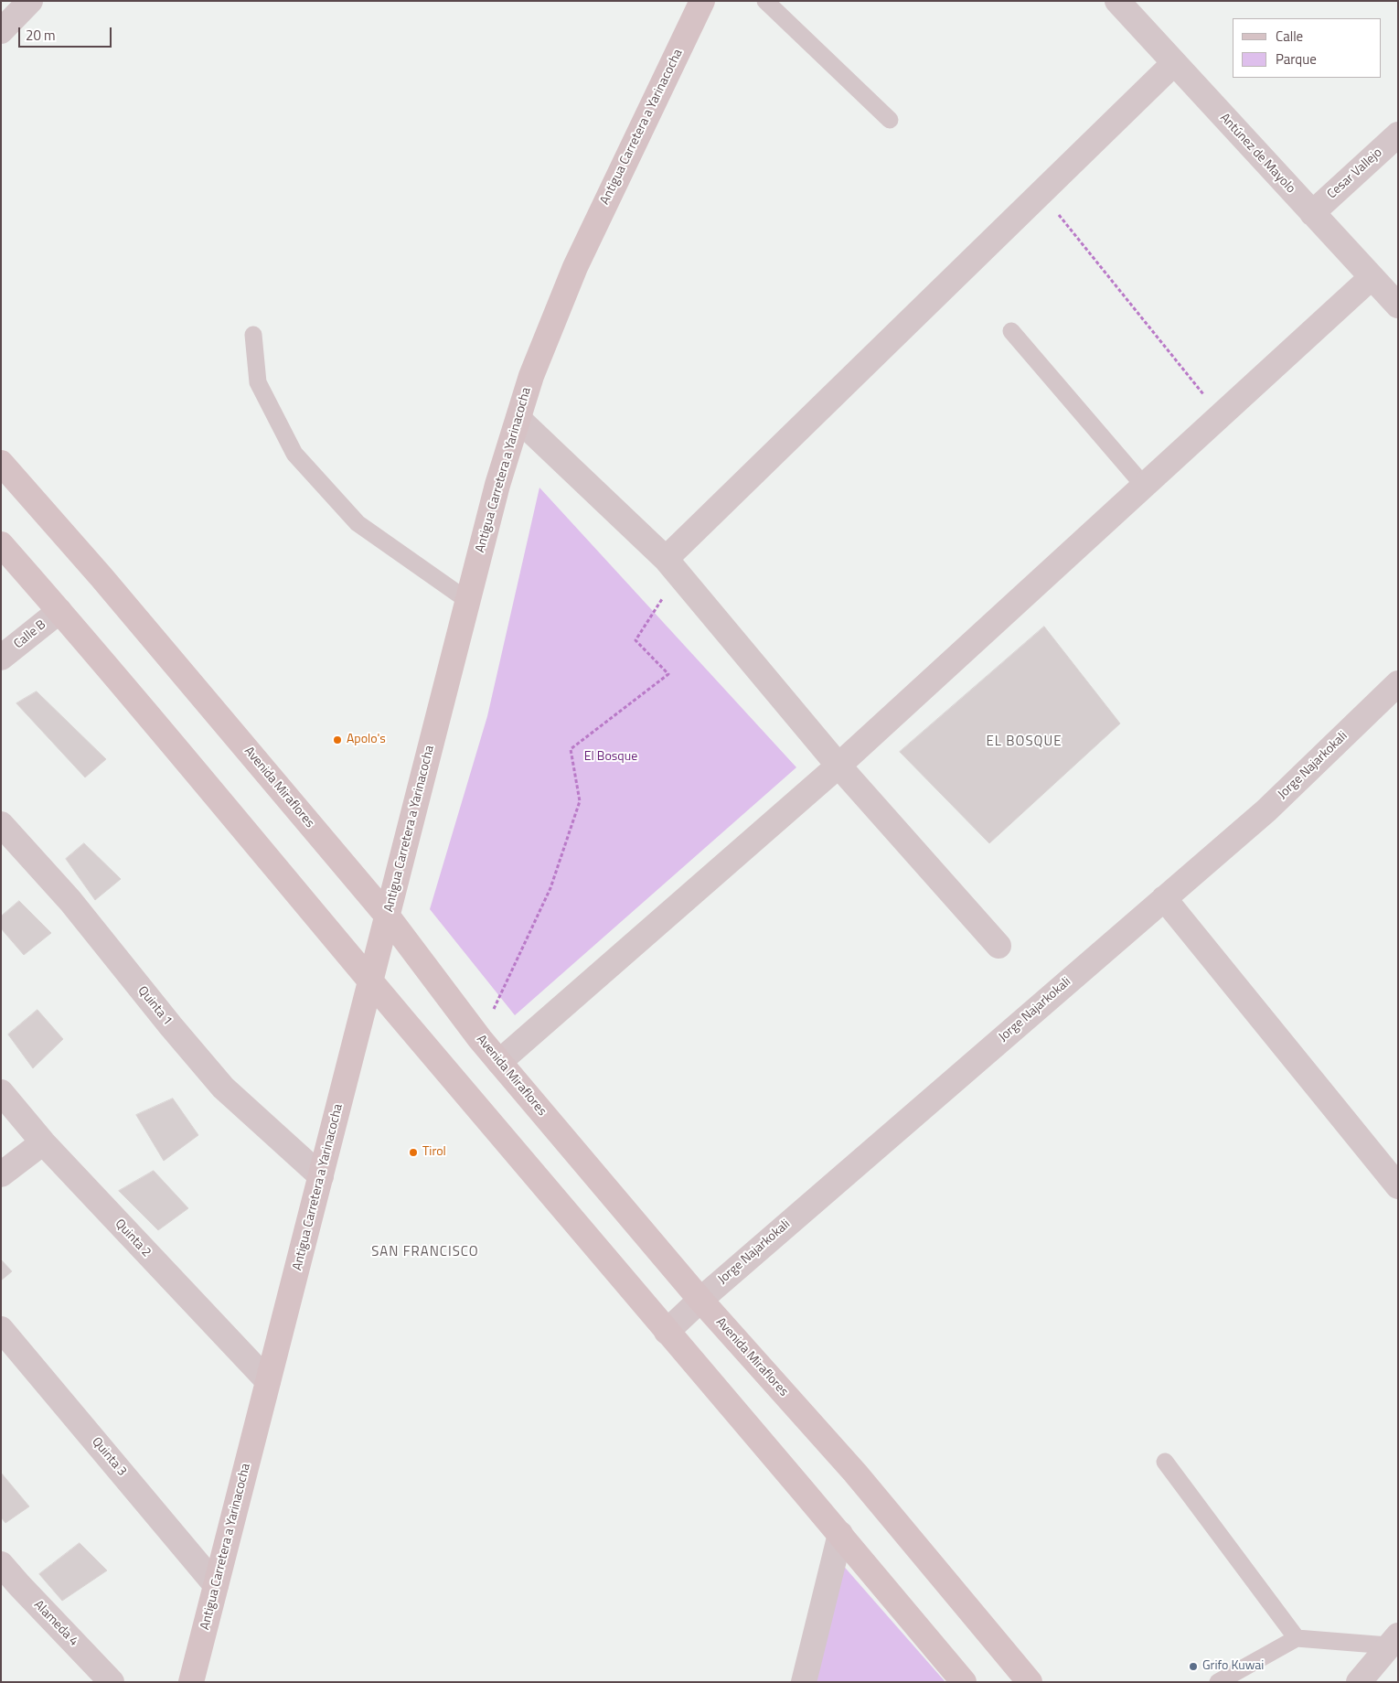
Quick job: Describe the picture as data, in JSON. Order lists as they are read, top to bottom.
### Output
{
  "streets": {
    "street": [
      "Antigua Carretera a Yarinacocha",
      "Antúnez de Mayolo",
      "Cesar Vallejo",
      "Calle B",
      "Jorge Najarkokali",
      "Avenida Miraflores",
      "Quinta 1",
      "Quinta 2",
      "Quinta 3",
      "Alameda 4"
    ]
  },
  "crossings": [
    ["Antigua Carretera a Yarinacocha", "Avenida Miraflores"],
    ["Antigua Carretera a Yarinacocha", "Quinta 1"],
    ["Antigua Carretera a Yarinacocha", "Quinta 2"],
    ["Antigua Carretera a Yarinacocha", "Quinta 3"],
    ["Antúnez de Mayolo", "Cesar Vallejo"],
    ["Jorge Najarkokali", "Avenida Miraflores"]
  ],
  "districts": ["EL BOSQUE", "SAN FRANCISCO"],
  "parks": ["El Bosque"],
  "places": ["Apolo's", "Tirol", "Grifo Kuwai"],
  "legend": ["Calle", "Parque"],
  "scale_bar": "20 m"
}
